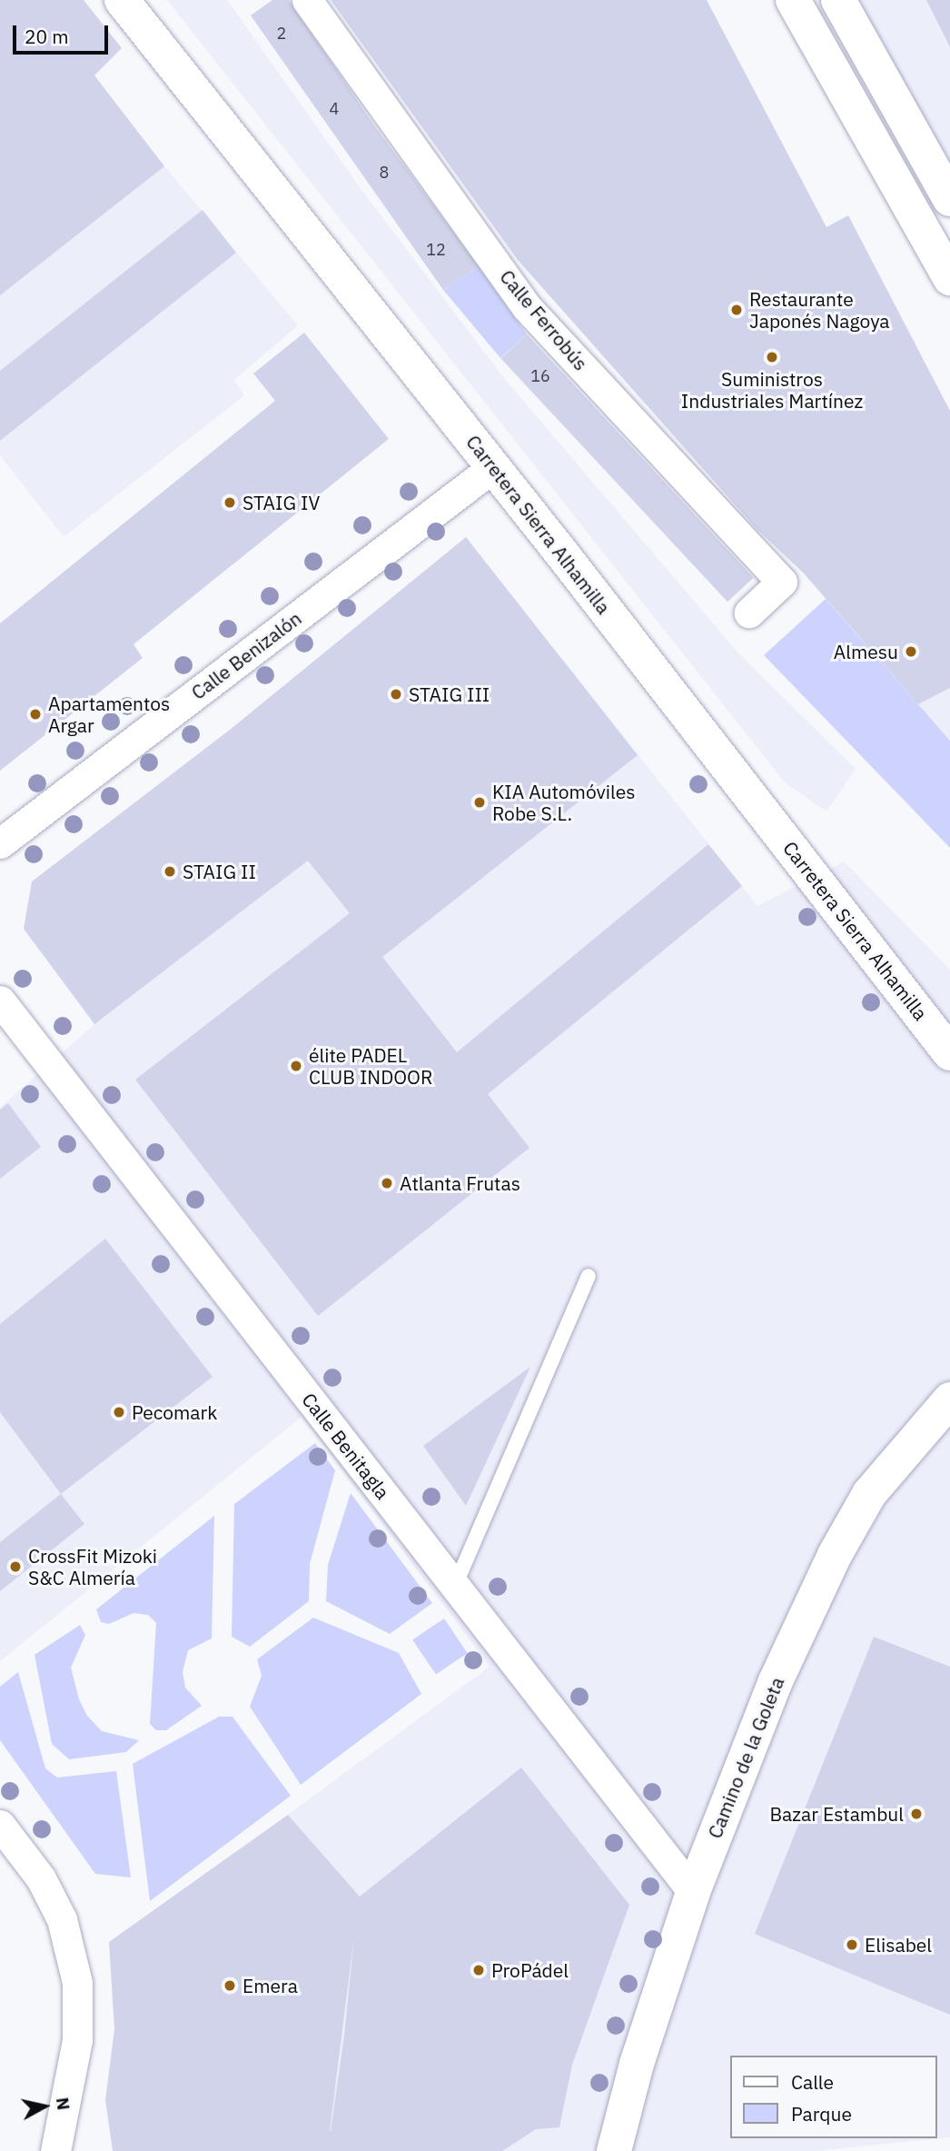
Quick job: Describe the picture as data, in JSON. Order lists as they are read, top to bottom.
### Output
{
  "streets": {
    "main road": ["Carretera Sierra Alhamilla", "Camino de la Goleta"],
    "street": ["Calle Ferrobús", "Calle Benizalón", "Calle Benitagla"]
  },
  "crossings": [
    ["Carretera Sierra Alhamilla", "Calle Benizalón"],
    ["Calle Benitagla", "Camino de la Goleta"]
  ],
  "places": [
    "Restaurante Japonés Nagoya",
    "Suministros Industriales Martínez",
    "STAIG IV",
    "Almesu",
    "STAIG III",
    "Apartamentos Argar",
    "KIA Automóviles Robe S.L.",
    "STAIG II",
    "élite PADEL CLUB INDOOR",
    "Atlanta Frutas",
    "Pecomark",
    "CrossFit Mizoki S&C Almería",
    "Bazar Estambul",
    "Elisabel",
    "ProPádel",
    "Emera"
  ],
  "house_numbers": [
    "2",
    "4",
    "8",
    "12",
    "16"
  ],
  "legend": ["Calle", "Parque"],
  "scale_bar": "20 m",
  "north": "right"
}
